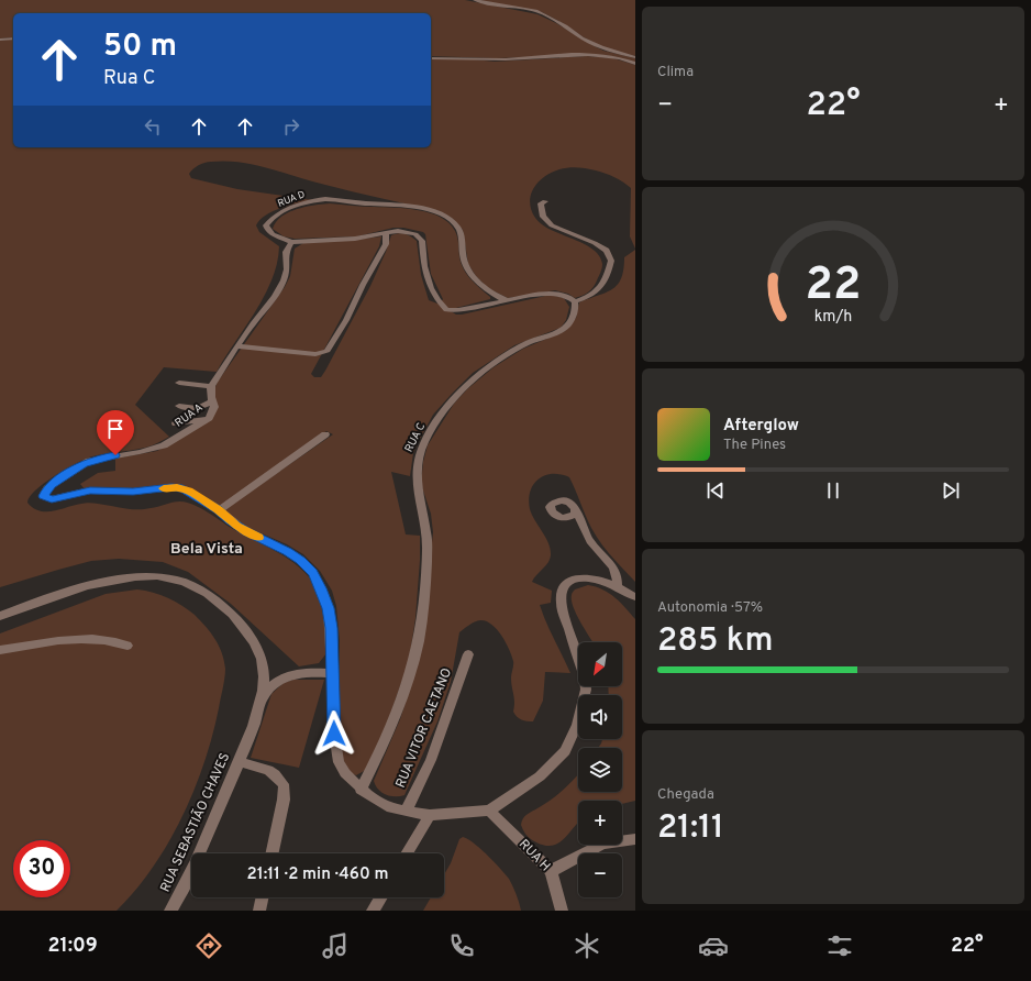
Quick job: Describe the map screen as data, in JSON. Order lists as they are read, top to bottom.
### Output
{
  "streets": {
    "street": [
      "RUA D",
      "RUA A",
      "RUA C",
      "RUA VITOR CAETANO",
      "RUA SEBASTIÃO CHAVES",
      "RUA H"
    ]
  },
  "districts": ["Bela Vista"],
  "north": "bottom left",
  "page": {
    "tile": [
      "Clima",
      ["Autonomia · 57%", "285 km"],
      ["Chegada", "21:11"]
    ],
    "turn": ["50 m", "Rua C"],
    "heat": ["−", "22°", "+"],
    "song": ["Afterglow", "The Pines"],
    "map_buttons": ["+", "−"],
    "limit": "30",
    "trip": "21:11 · 2 min · 460 m",
    "tabs": ["21:09", "22°"],
    "gauge": ["22", "km/h"]
  }
}
